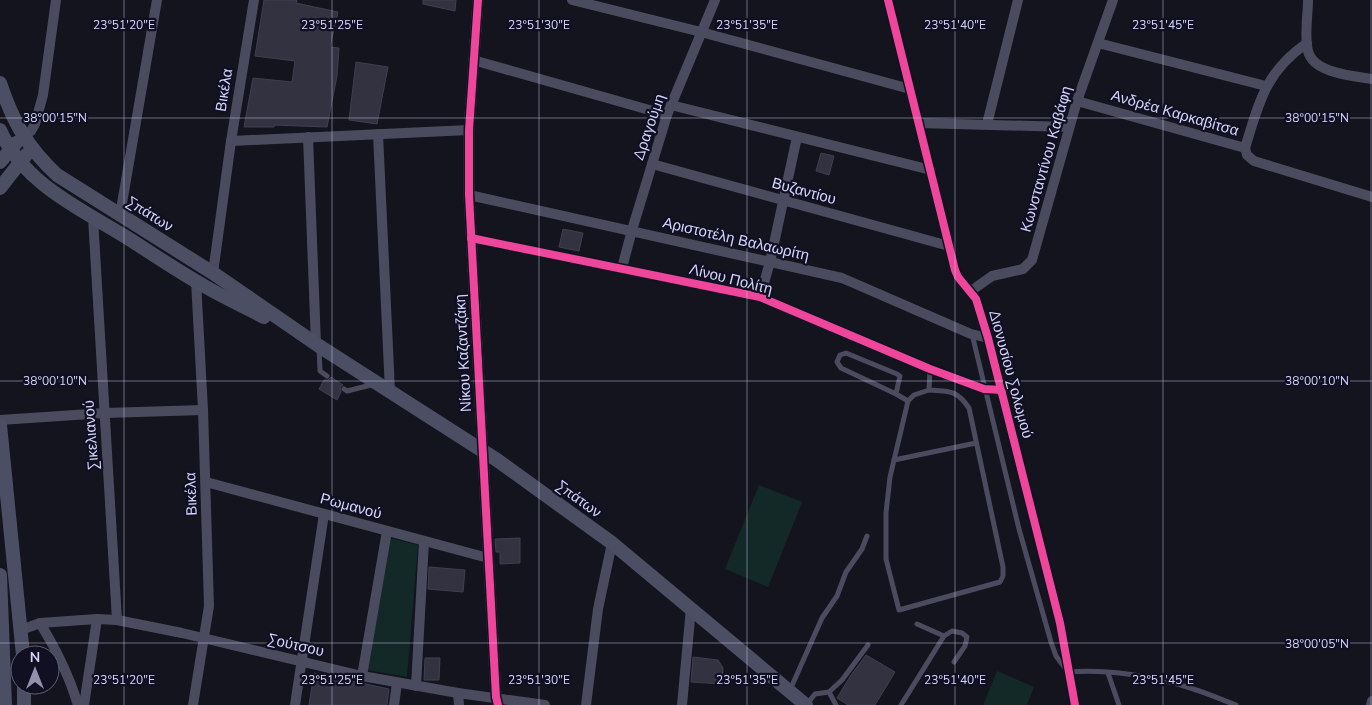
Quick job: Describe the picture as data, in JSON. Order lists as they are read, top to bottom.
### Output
{
  "streets": {
    "main road": ["Σπάτων"],
    "street": [
      "Βικέλα",
      "Ανδρέα Καρκαβίτσα",
      "Δραγούμη",
      "Κωνσταντίνου Καβάφη",
      "Βυζαντίου",
      "Αριστοτέλη Βαλαωρίτη",
      "Λίνου Πολίτη",
      "Νίκου Καζαντζάκη",
      "Διονυσίου Σολωμού",
      "Σικελιανού",
      "Ρωμανού",
      "Σούτσου"
    ]
  },
  "crossings": [
    ["Βικέλα", "Σπάτων"],
    ["Βικέλα", "Ρωμανού"],
    ["Βικέλα", "Σούτσου"],
    ["Ανδρέα Καρκαβίτσα", "Κωνσταντίνου Καβάφη"],
    ["Δραγούμη", "Βυζαντίου"],
    ["Δραγούμη", "Αριστοτέλη Βαλαωρίτη"],
    ["Δραγούμη", "Λίνου Πολίτη"],
    ["Κωνσταντίνου Καβάφη", "Διονυσίου Σολωμού"],
    ["Βυζαντίου", "Διονυσίου Σολωμού"],
    ["Σπάτων", "Νίκου Καζαντζάκη"],
    ["Σπάτων", "Σικελιανού"],
    ["Αριστοτέλη Βαλαωρίτη", "Νίκου Καζαντζάκη"],
    ["Αριστοτέλη Βαλαωρίτη", "Διονυσίου Σολωμού"],
    ["Λίνου Πολίτη", "Νίκου Καζαντζάκη"],
    ["Λίνου Πολίτη", "Διονυσίου Σολωμού"],
    ["Νίκου Καζαντζάκη", "Ρωμανού"],
    ["Νίκου Καζαντζάκη", "Σούτσου"],
    ["Σικελιανού", "Σούτσου"]
  ],
  "north": "top",
  "coordinates": [
    "23°51'20\"E",
    "23°51'25\"E",
    "23°51'30\"E",
    "23°51'35\"E",
    "23°51'40\"E",
    "23°51'45\"E",
    "38°00'15\"N",
    "38°00'10\"N",
    "38°00'05\"N"
  ]
}
